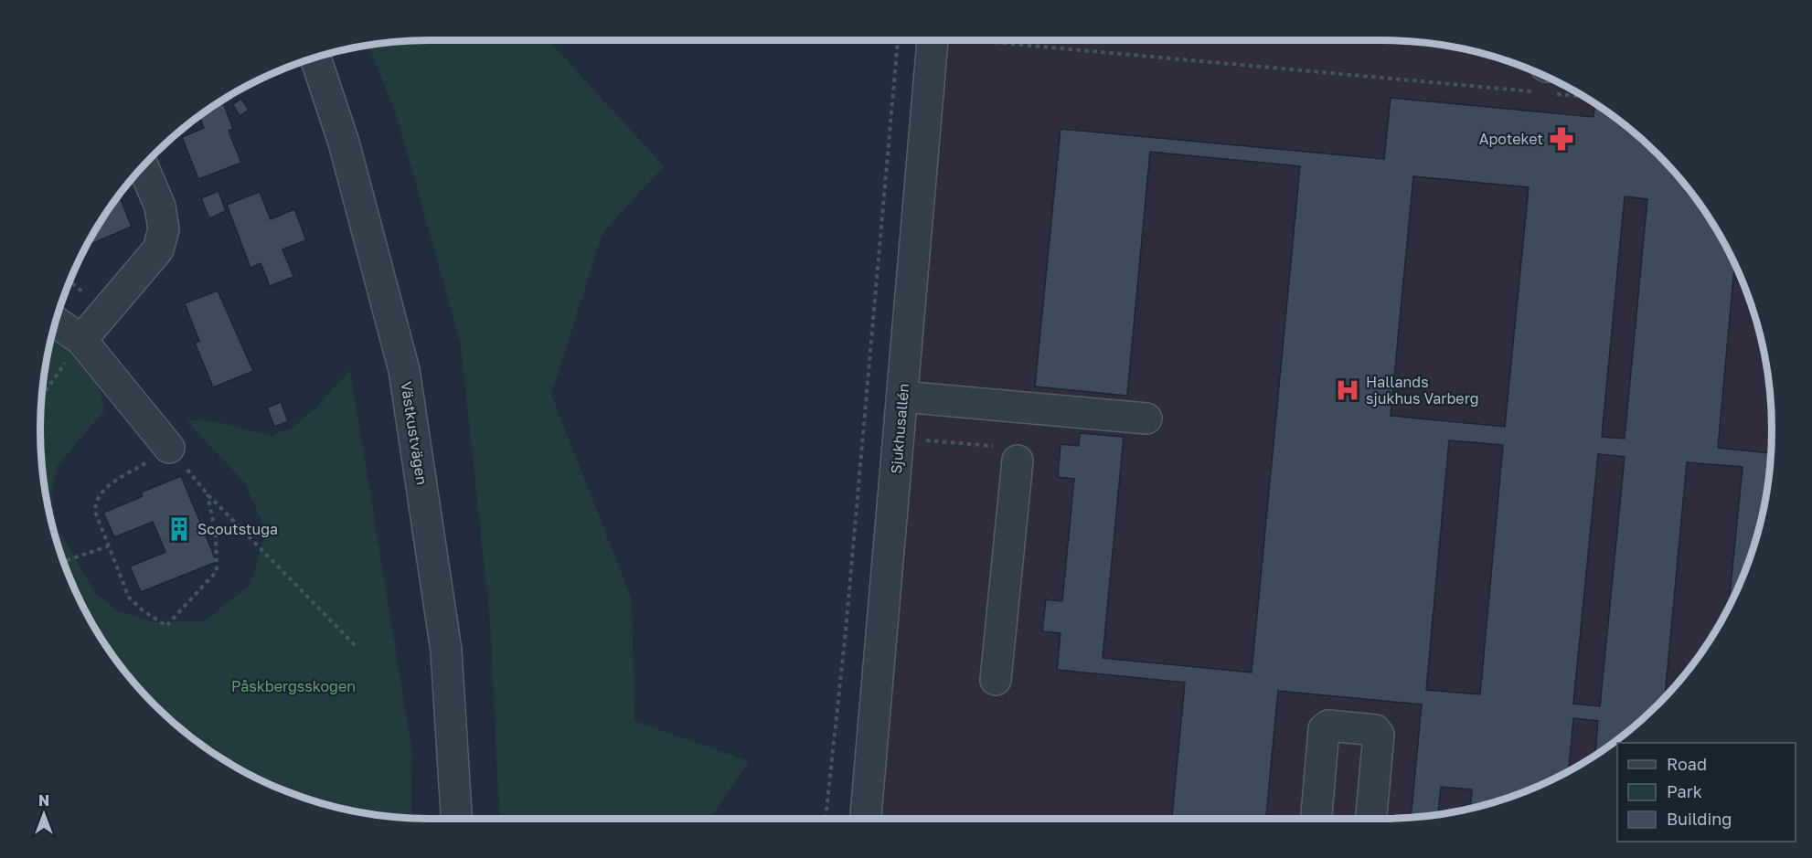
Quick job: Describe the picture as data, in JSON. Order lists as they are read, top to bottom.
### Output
{
  "streets": {
    "street": ["Sjukhusallén", "Västkustvägen"]
  },
  "parks": ["Påskbergsskogen"],
  "places": {
    "pharmacy": ["Apoteket"],
    "hospital": ["Hallands sjukhus Varberg"],
    "building": ["Scoutstuga"]
  },
  "legend": ["Road", "Park", "Building"],
  "north": "top"
}
